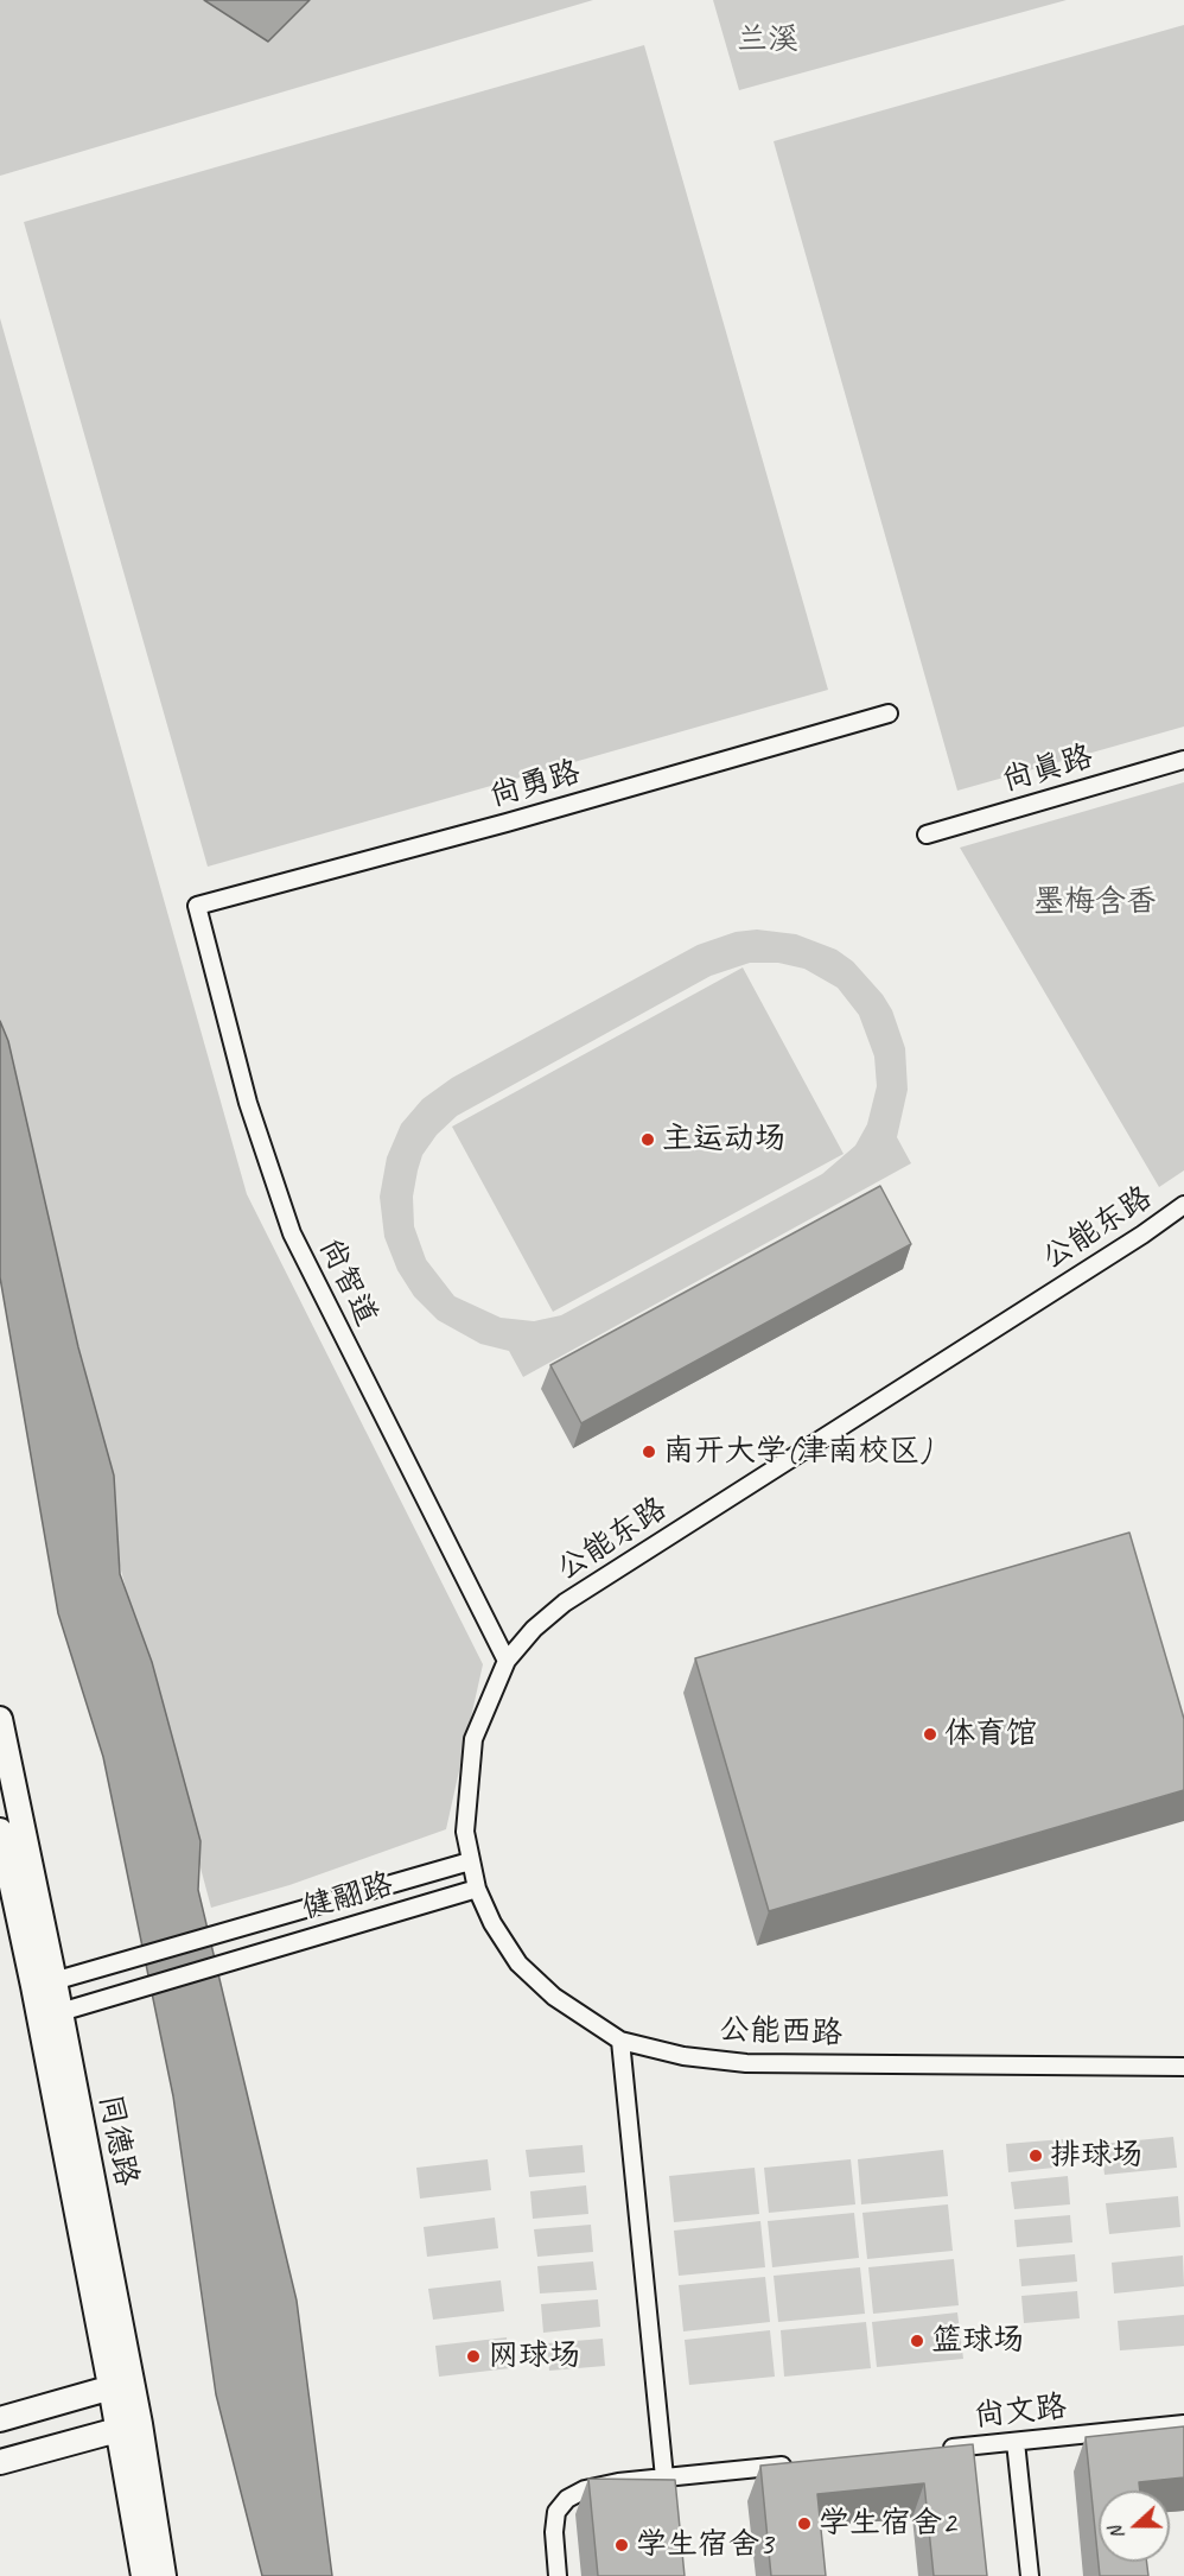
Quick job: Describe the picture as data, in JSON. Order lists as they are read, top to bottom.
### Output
{
  "streets": {
    "main road": ["同德路"],
    "street": [
      "尚真路",
      "尚勇路",
      "公能东路",
      "尚智道",
      "健翮路",
      "公能西路",
      "尚文路"
    ]
  },
  "crossings": [
    ["尚勇路", "尚智道"],
    ["公能东路", "尚智道"],
    ["公能东路", "健翮路"],
    ["公能东路", "公能西路"],
    ["健翮路", "公能西路"],
    ["健翮路", "同德路"]
  ],
  "parks": ["兰溪", "墨梅含香"],
  "places": [
    "主运动场",
    "南开大学(津南校区)",
    "体育馆",
    "排球场",
    "篮球场",
    "网球场",
    "学生宿舍2",
    "学生宿舍3"
  ],
  "north": "left"
}
